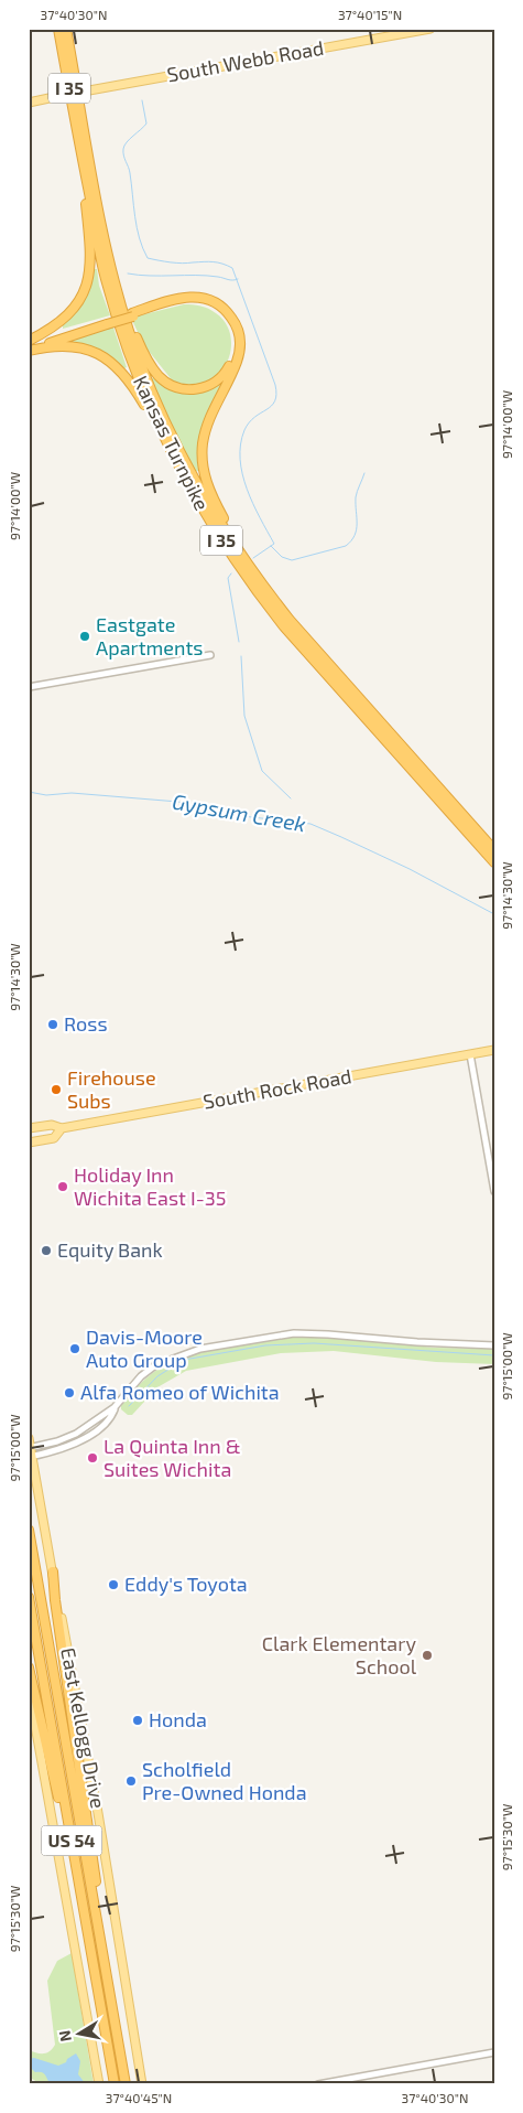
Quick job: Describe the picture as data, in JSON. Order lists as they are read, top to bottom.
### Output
{
  "streets": {
    "highway": ["I 35", "Kansas Turnpike", "US 54"],
    "main road": ["South Webb Road", "South Rock Road", "East Kellogg Drive"]
  },
  "water": ["Gypsum Creek"],
  "places": [
    "Eastgate Apartments",
    "Ross",
    "Firehouse Subs",
    "Holiday Inn Wichita East I-35",
    "Equity Bank",
    "Davis-Moore Auto Group",
    "Alfa Romeo of Wichita",
    "La Quinta Inn & Suites Wichita",
    "Eddy's Toyota",
    "Clark Elementary School",
    "Honda",
    "Scholfield Pre-Owned Honda"
  ],
  "north": "left",
  "coordinates": [
    "37°40'30\"N",
    "37°40'15\"N",
    "97°14'00\"W",
    "97°14'30\"W",
    "97°15'00\"W",
    "97°15'30\"W",
    "37°40'45\"N"
  ]
}
